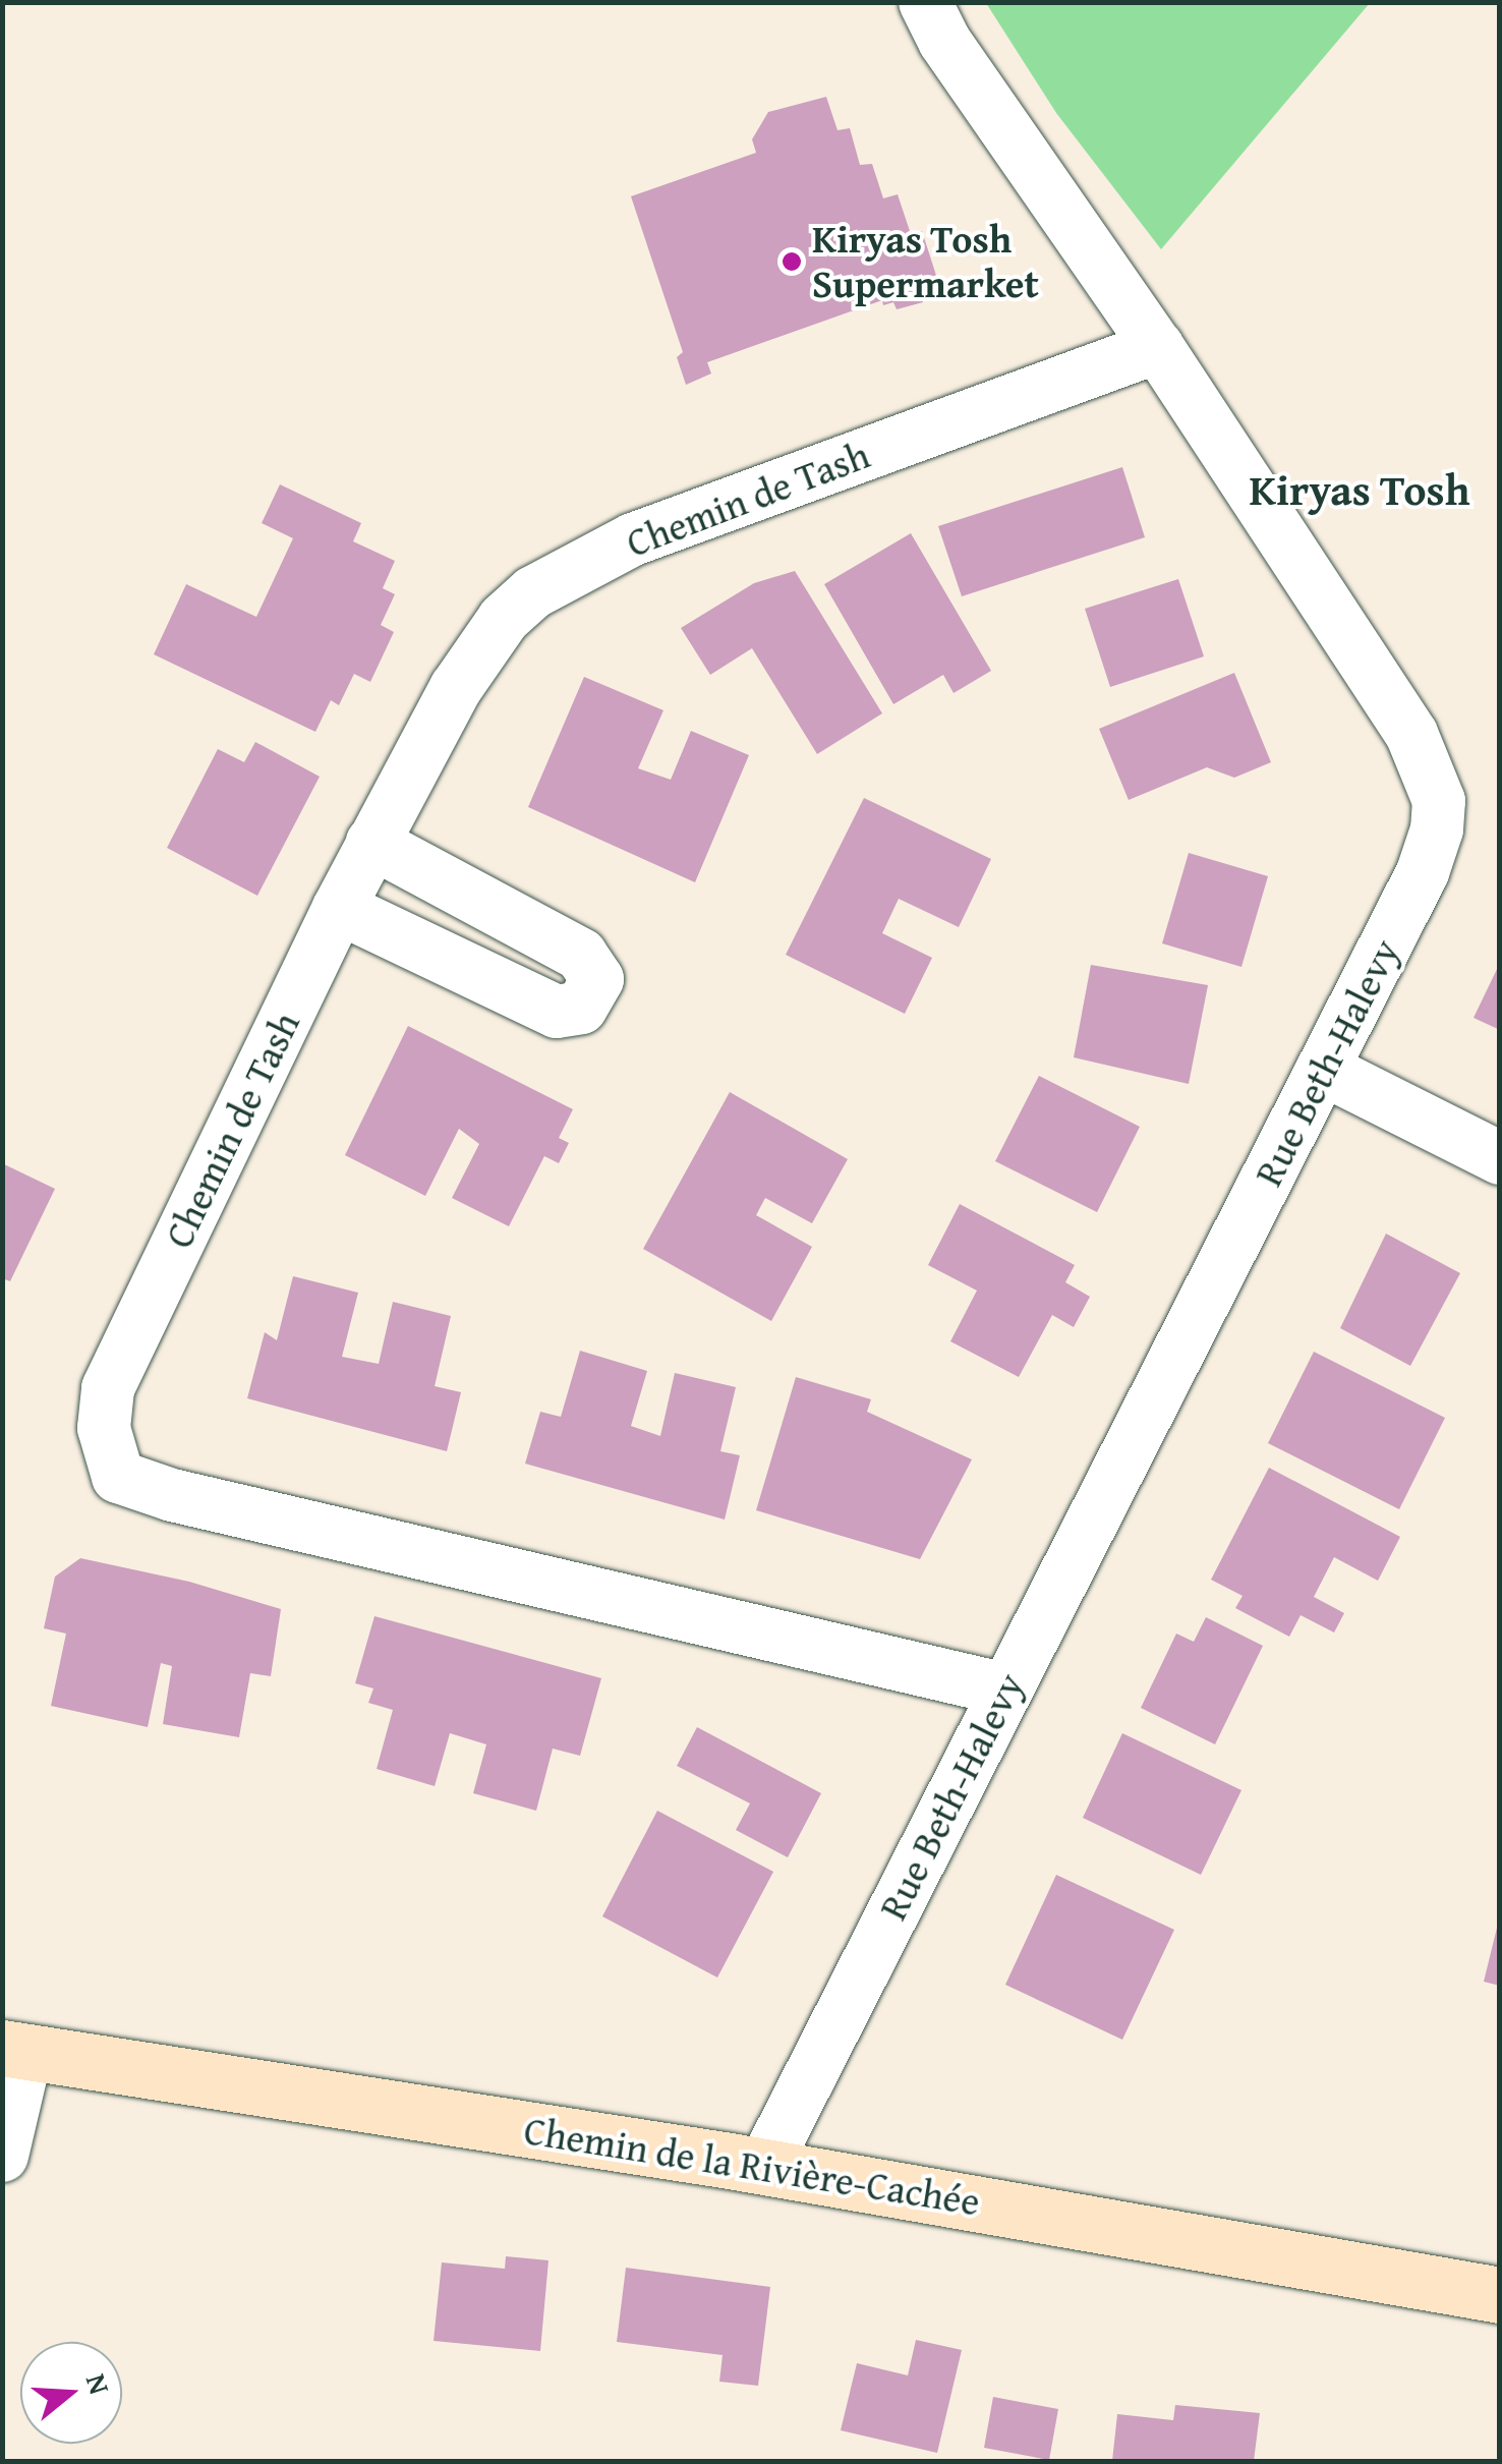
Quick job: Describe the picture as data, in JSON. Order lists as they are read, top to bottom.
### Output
{
  "streets": {
    "street": ["Chemin de Tash", "Rue Beth-Halevy", "Chemin de la Rivière-Cachée"]
  },
  "crossings": [
    ["Chemin de Tash", "Rue Beth-Halevy"],
    ["Rue Beth-Halevy", "Chemin de la Rivière-Cachée"]
  ],
  "districts": ["Kiryas Tosh"],
  "places": ["Kiryas Tosh Supermarket"],
  "north": "right"
}
